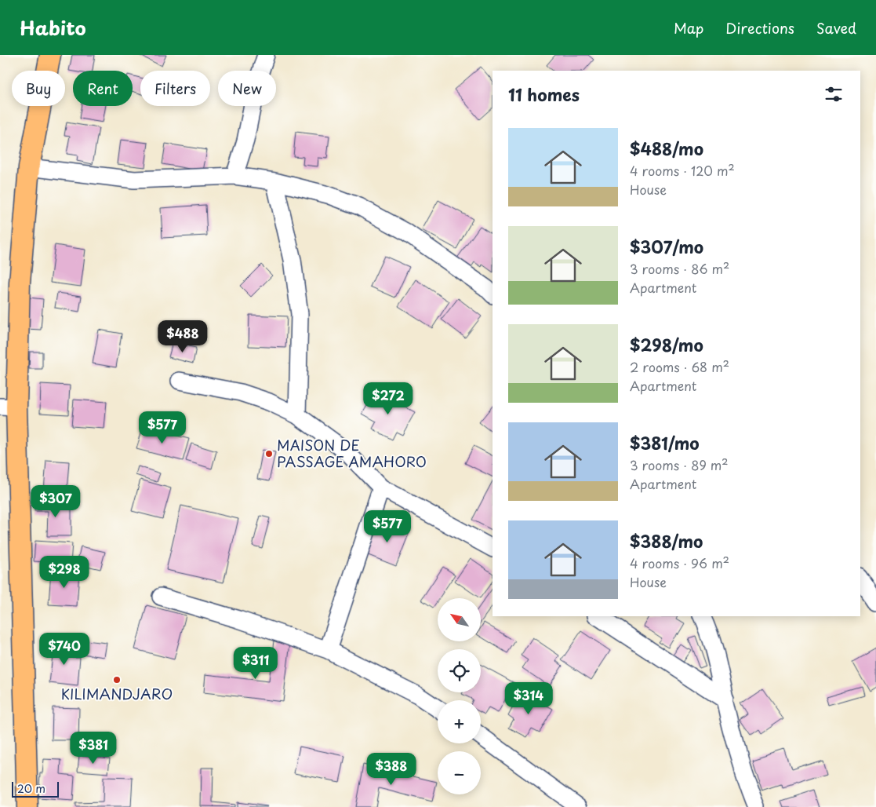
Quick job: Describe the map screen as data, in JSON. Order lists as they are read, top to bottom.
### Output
{
  "places": ["MAISON DE PASSAGE AMAHORO", "KILIMANDJARO"],
  "scale_bar": "20 m",
  "north": "top left",
  "page": {
    "header": "Habito",
    "nav": ["Map", "Directions", "Saved"],
    "chip": [
      "Buy",
      "Rent",
      "Filters",
      "New"
    ],
    "heading": "11 homes",
    "list": [
      {
        "name": "$488/mo",
        "note": "4 rooms · 120 m² · House"
      },
      {
        "name": "$307/mo",
        "note": "3 rooms · 86 m² · Apartment"
      },
      {
        "name": "$298/mo",
        "note": "2 rooms · 68 m² · Apartment"
      },
      {
        "name": "$381/mo",
        "note": "3 rooms · 89 m² · Apartment"
      },
      {
        "name": "$388/mo",
        "note": "4 rooms · 96 m² · House"
      }
    ],
    "price": [
      "$488",
      "$272",
      "$577",
      "$307",
      "$577",
      "$298",
      "$740",
      "$311",
      "$314",
      "$381",
      "$388"
    ],
    "map_buttons": ["+", "−"],
    "scale": "20 m"
  }
}
